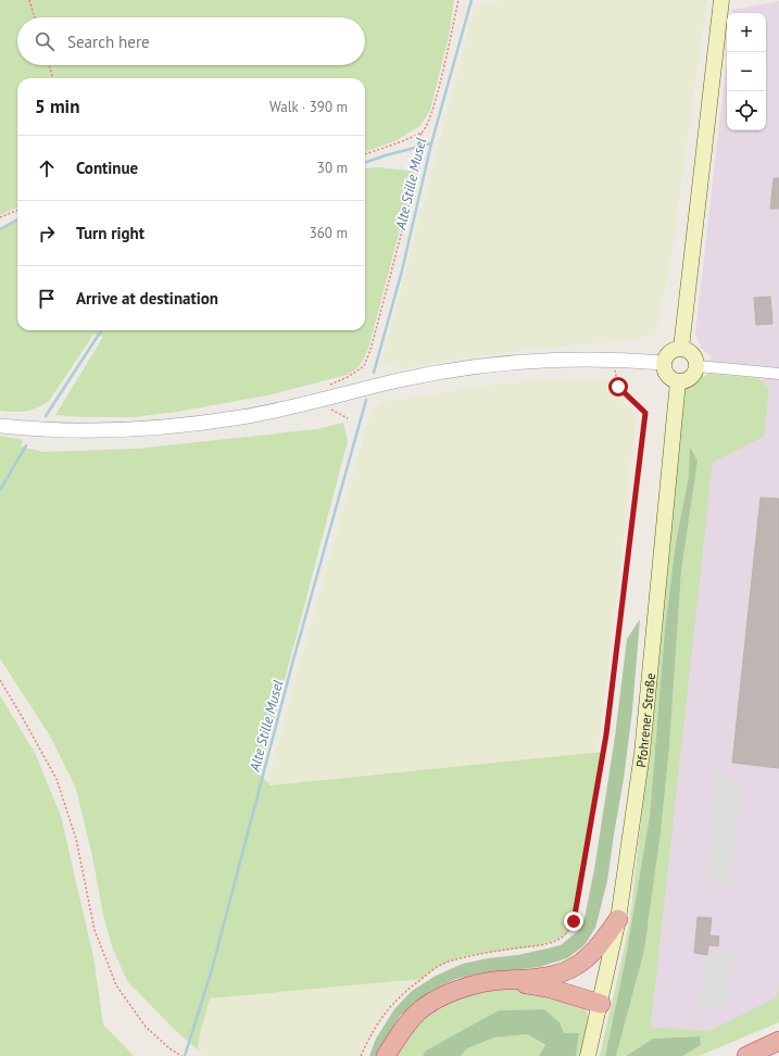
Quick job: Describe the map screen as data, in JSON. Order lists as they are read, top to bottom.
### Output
{
  "streets": {
    "main road": ["Pfohrener Straße"]
  },
  "water": ["Alte Stille Musel"],
  "page": {
    "map_buttons": ["+", "−"],
    "search": "Search here",
    "heading": ["5 min", "Walk · 390 m"],
    "list": [
      ["Continue", "30 m"],
      ["Turn right", "360 m"],
      "Arrive at destination"
    ]
  }
}
